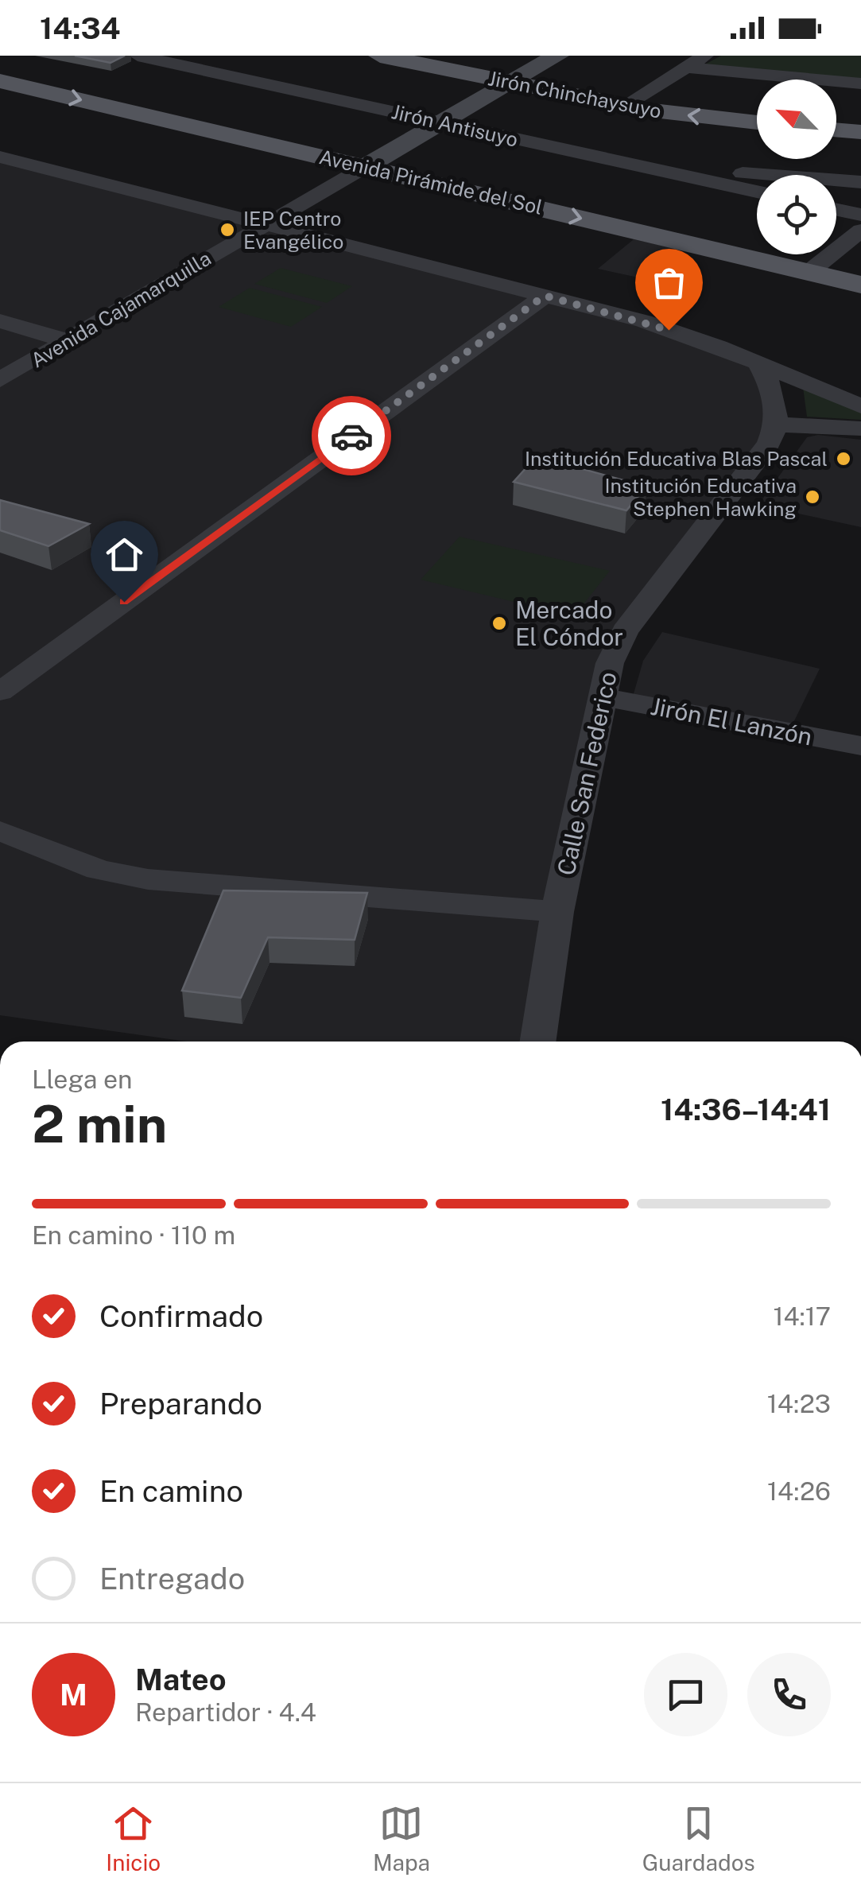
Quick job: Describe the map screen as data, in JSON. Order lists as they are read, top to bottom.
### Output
{
  "streets": {
    "main road": ["Jirón Chinchaysuyo", "Avenida Pirámide del Sol"],
    "street": [
      "Jirón Antisuyo",
      "Avenida Cajamarquilla",
      "Jirón El Lanzón",
      "Calle San Federico"
    ]
  },
  "crossings": [
    ["Avenida Pirámide del Sol", "Avenida Cajamarquilla"],
    ["Jirón El Lanzón", "Calle San Federico"]
  ],
  "one_way": ["Avenida Pirámide del Sol"],
  "places": [
    "IEP Centro Evangélico",
    "Institución Educativa Blas Pascal",
    "Institución Educativa Stephen Hawking",
    "Mercado El Cóndor"
  ],
  "north": "top left",
  "page": {
    "status": "14:34",
    "heading": ["2 min", "Llega en", "14:36–14:41"],
    "panel": ["Mateo", "Repartidor · 4.4"],
    "bar": "En camino · 110 m",
    "list": [
      ["Confirmado", "14:17"],
      ["Preparando", "14:23"],
      ["En camino", "14:26"],
      "Entregado"
    ],
    "round": "M",
    "tabs": ["Inicio", "Mapa", "Guardados"]
  }
}
